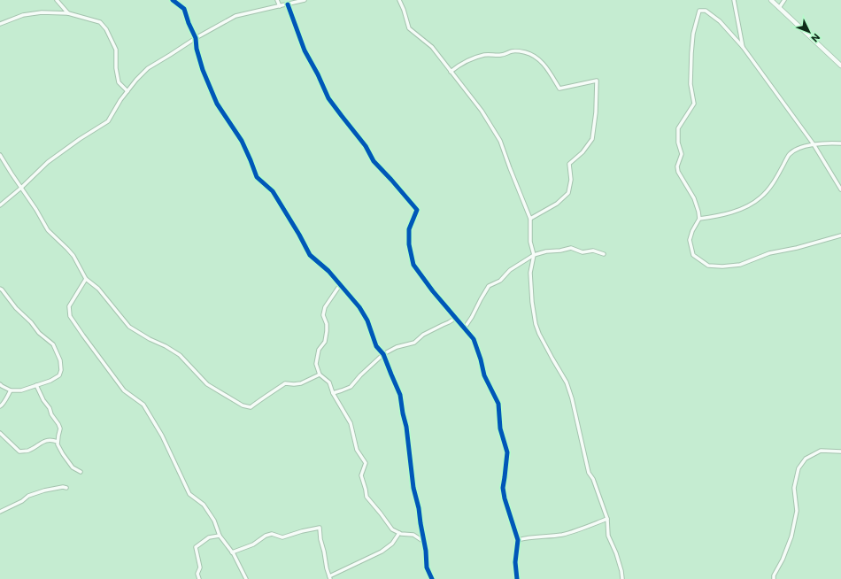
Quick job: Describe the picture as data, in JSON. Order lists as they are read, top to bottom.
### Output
{
  "north": "bottom right"
}
